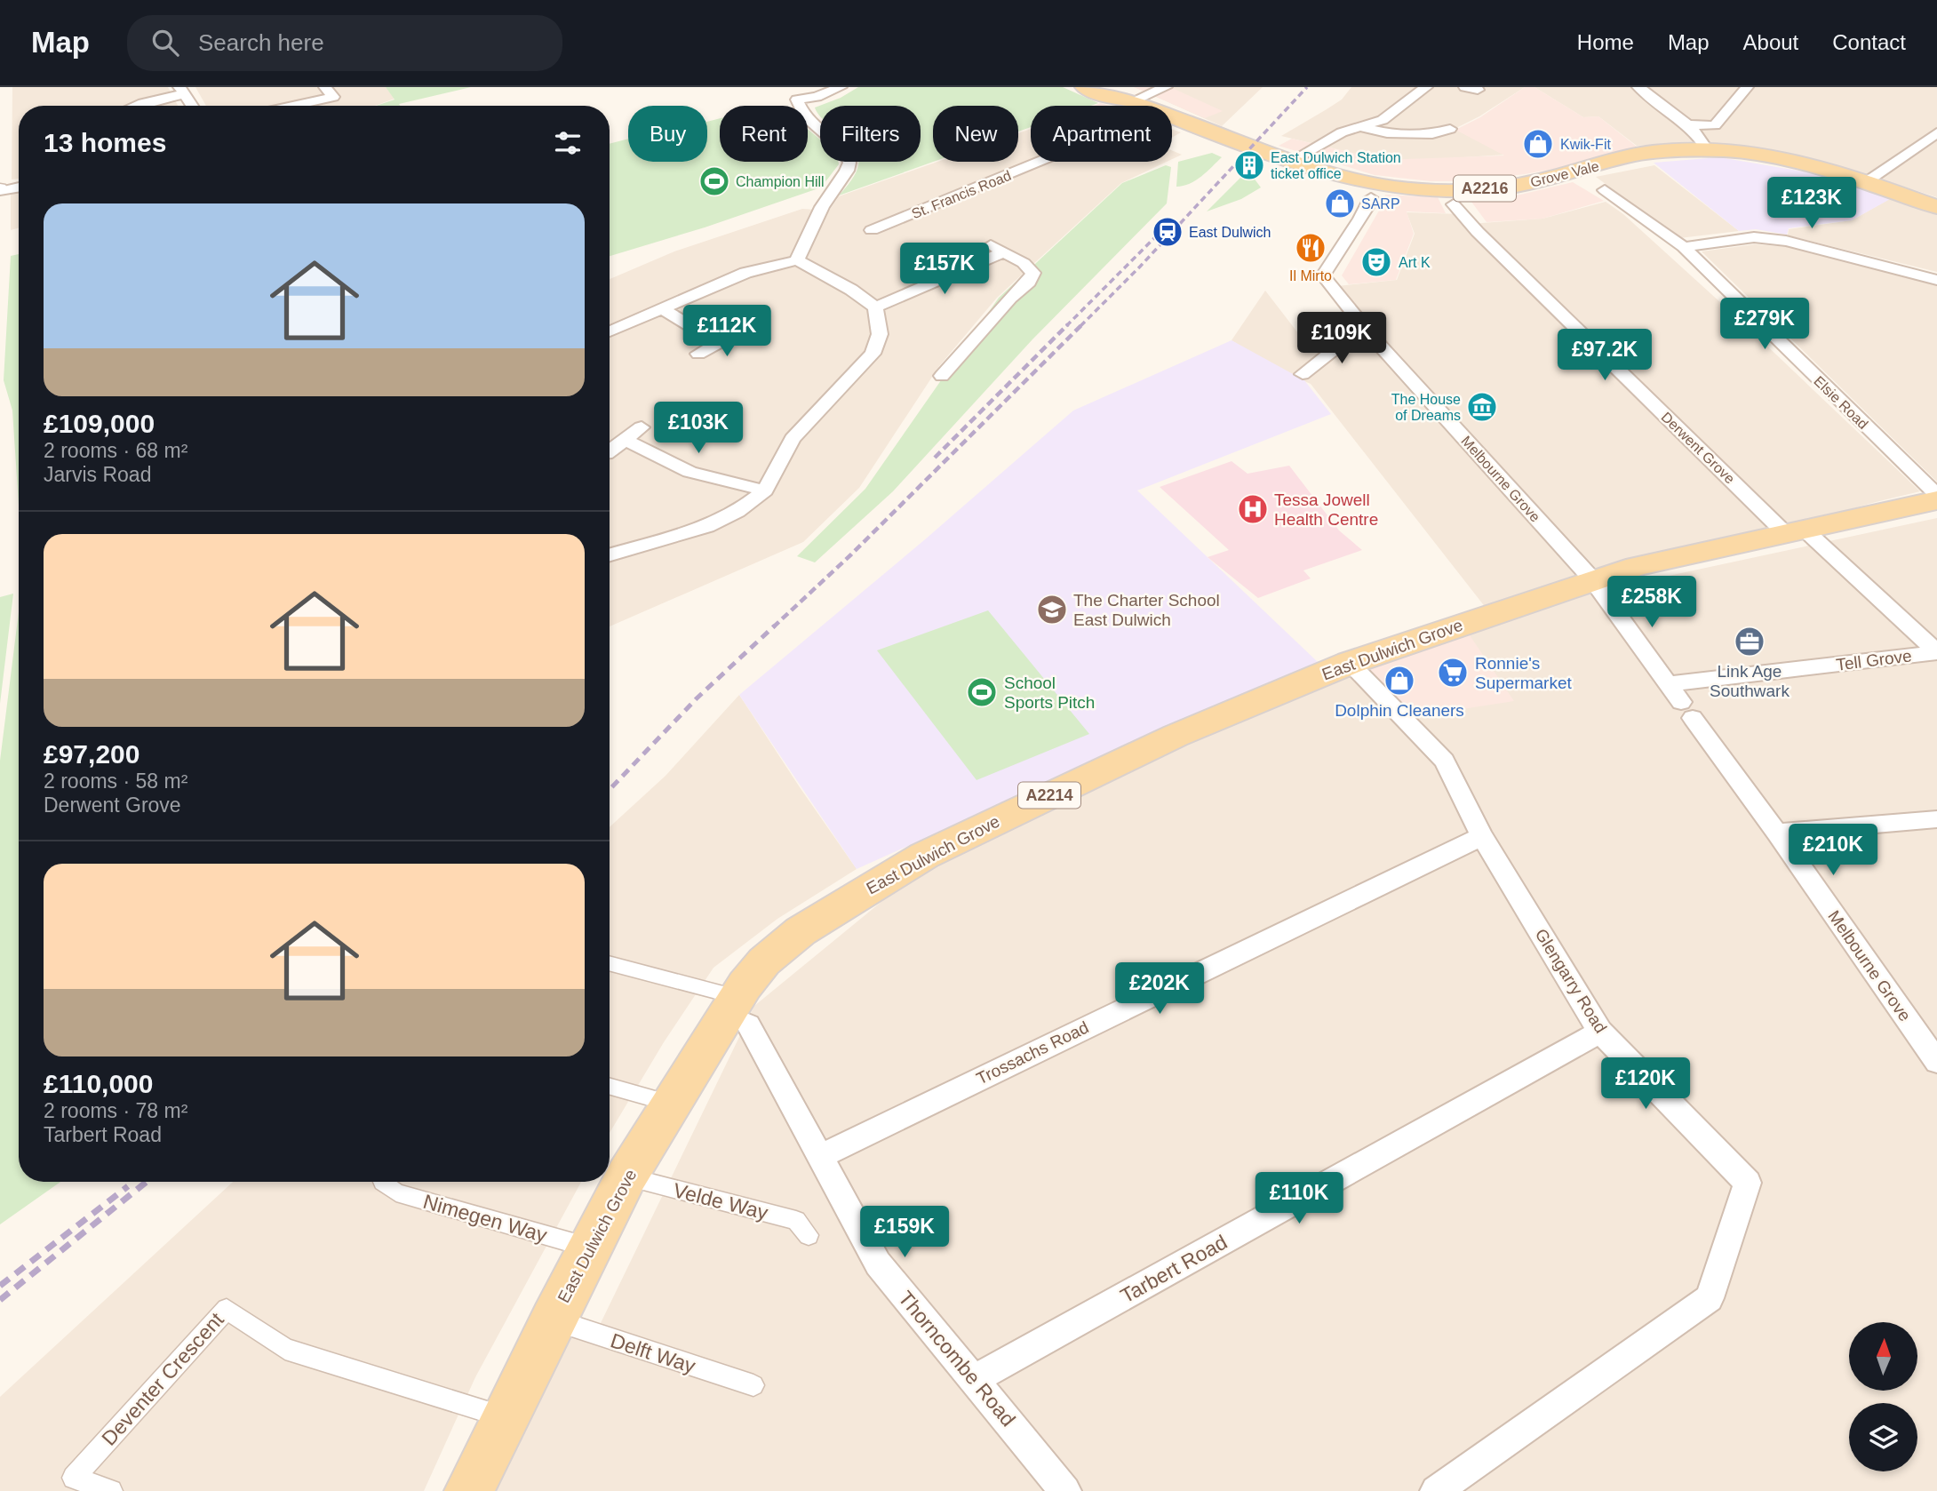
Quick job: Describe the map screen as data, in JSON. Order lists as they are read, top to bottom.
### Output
{
  "streets": {
    "main road": [
      "Grove Vale",
      "A2216",
      "East Dulwich Grove",
      "A2214"
    ],
    "street": [
      "St. Francis Road",
      "Elsie Road",
      "Derwent Grove",
      "Melbourne Grove",
      "Tell Grove",
      "Glengarry Road",
      "Trossachs Road",
      "Velde Way",
      "Nimegen Way",
      "Tarbert Road",
      "Delft Way",
      "Thorncombe Road",
      "Deventer Crescent"
    ]
  },
  "crossings": [
    ["Derwent Grove", "East Dulwich Grove"],
    ["Derwent Grove", "Tell Grove"],
    ["Melbourne Grove", "East Dulwich Grove"],
    ["Melbourne Grove", "Tell Grove"],
    ["East Dulwich Grove", "Tell Grove"],
    ["East Dulwich Grove", "Glengarry Road"],
    ["East Dulwich Grove", "Velde Way"],
    ["East Dulwich Grove", "Nimegen Way"],
    ["East Dulwich Grove", "Delft Way"],
    ["East Dulwich Grove", "Thorncombe Road"],
    ["East Dulwich Grove", "Deventer Crescent"],
    ["Glengarry Road", "Trossachs Road"],
    ["Glengarry Road", "Tarbert Road"],
    ["Trossachs Road", "Thorncombe Road"],
    ["Tarbert Road", "Thorncombe Road"]
  ],
  "places": {
    "shop": ["Kwik-Fit", "SARP", "Dolphin Cleaners"],
    "building": ["East Dulwich Station ticket office"],
    "sports": ["Champion Hill", "School Sports Pitch"],
    "station": ["East Dulwich"],
    "restaurant": ["Il Mirto"],
    "theatre": ["Art K"],
    "museum": ["The House of Dreams"],
    "hospital": ["Tessa Jowell Health Centre"],
    "school or university": ["The Charter School East Dulwich"],
    "office": ["Link Age Southwark"],
    "supermarket": ["Ronnie's Supermarket"]
  },
  "north": "top",
  "page": {
    "header": "Map",
    "search": "Search here",
    "nav": [
      "Home",
      "Map",
      "About",
      "Contact"
    ],
    "chip": [
      "Buy",
      "Rent",
      "Filters",
      "New",
      "Apartment"
    ],
    "heading": "13 homes",
    "price": [
      "£123K",
      "£157K",
      "£279K",
      "£112K",
      "£109K",
      "£97.2K",
      "£103K",
      "£258K",
      "£210K",
      "£202K",
      "£120K",
      "£110K",
      "£159K"
    ],
    "list": [
      {
        "name": "£109,000",
        "note": "2 rooms · 68 m² · Jarvis Road"
      },
      {
        "name": "£97,200",
        "note": "2 rooms · 58 m² · Derwent Grove"
      },
      {
        "name": "£110,000",
        "note": "2 rooms · 78 m² · Tarbert Road"
      }
    ]
  }
}
